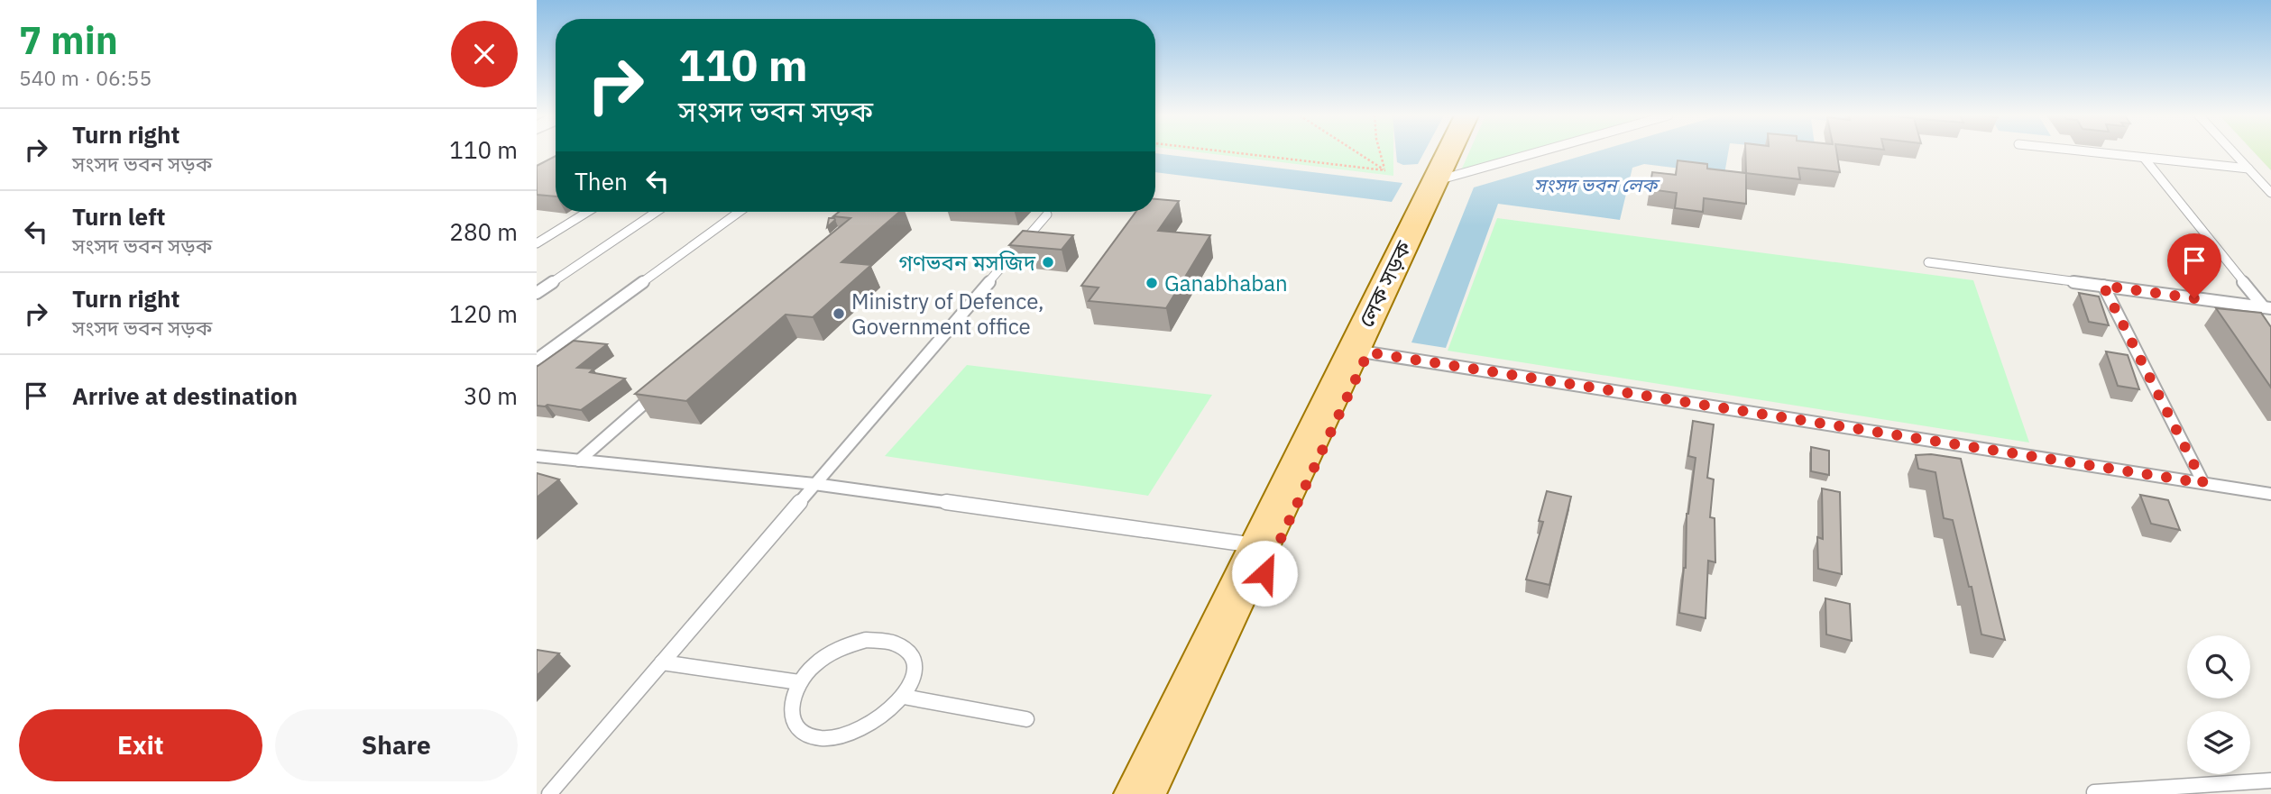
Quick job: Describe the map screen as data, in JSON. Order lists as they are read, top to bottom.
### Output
{
  "streets": {
    "main road": ["লেক সড়ক"]
  },
  "water": ["সংসদ ভবন লেক"],
  "places": ["গণভবন মসজিদ", "Ganabhaban", "Ministry of Defence, Government office"],
  "page": {
    "heading": ["7 min", "540 m · 06:55"],
    "turn": ["110 m", "সংসদ ভবন সড়ক"],
    "list": [
      {
        "name": "Turn right",
        "note": "সংসদ ভবন সড়ক",
        "value": "110 m"
      },
      {
        "name": "Turn left",
        "note": "সংসদ ভবন সড়ক",
        "value": "280 m"
      },
      {
        "name": "Turn right",
        "note": "সংসদ ভবন সড়ক",
        "value": "120 m"
      },
      {
        "name": "Arrive at destination",
        "value": "30 m"
      }
    ],
    "then": "Then",
    "buttons": ["Exit", "Share"]
  }
}
